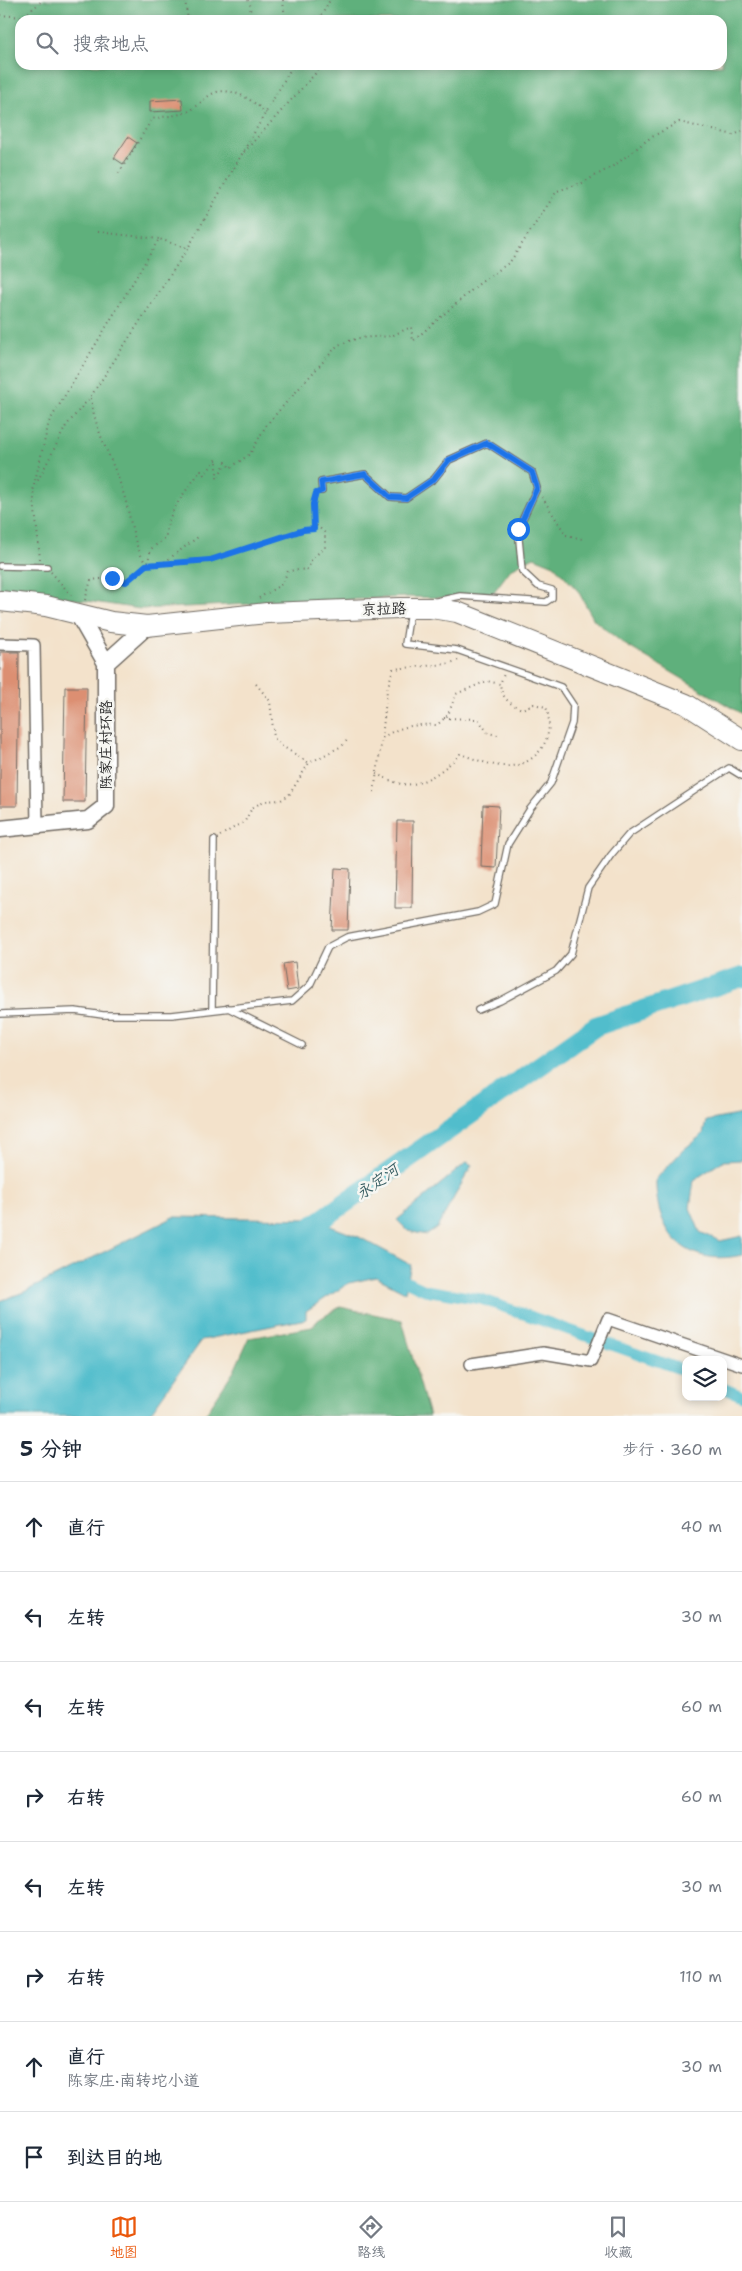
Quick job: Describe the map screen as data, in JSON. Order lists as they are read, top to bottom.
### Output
{
  "streets": {
    "highway": ["京拉路"],
    "street": ["陈家庄村环路"]
  },
  "water": ["永定河"],
  "page": {
    "search": "搜索地点",
    "heading": ["5 分钟", "步行 · 360 m"],
    "list": [
      ["直行", "40 m"],
      ["左转", "30 m"],
      ["左转", "60 m"],
      ["右转", "60 m"],
      ["左转", "30 m"],
      ["右转", "110 m"],
      ["直行", "陈家庄·南转坨小道", "30 m"],
      "到达目的地"
    ],
    "nav": ["地图", "路线", "收藏"]
  }
}
